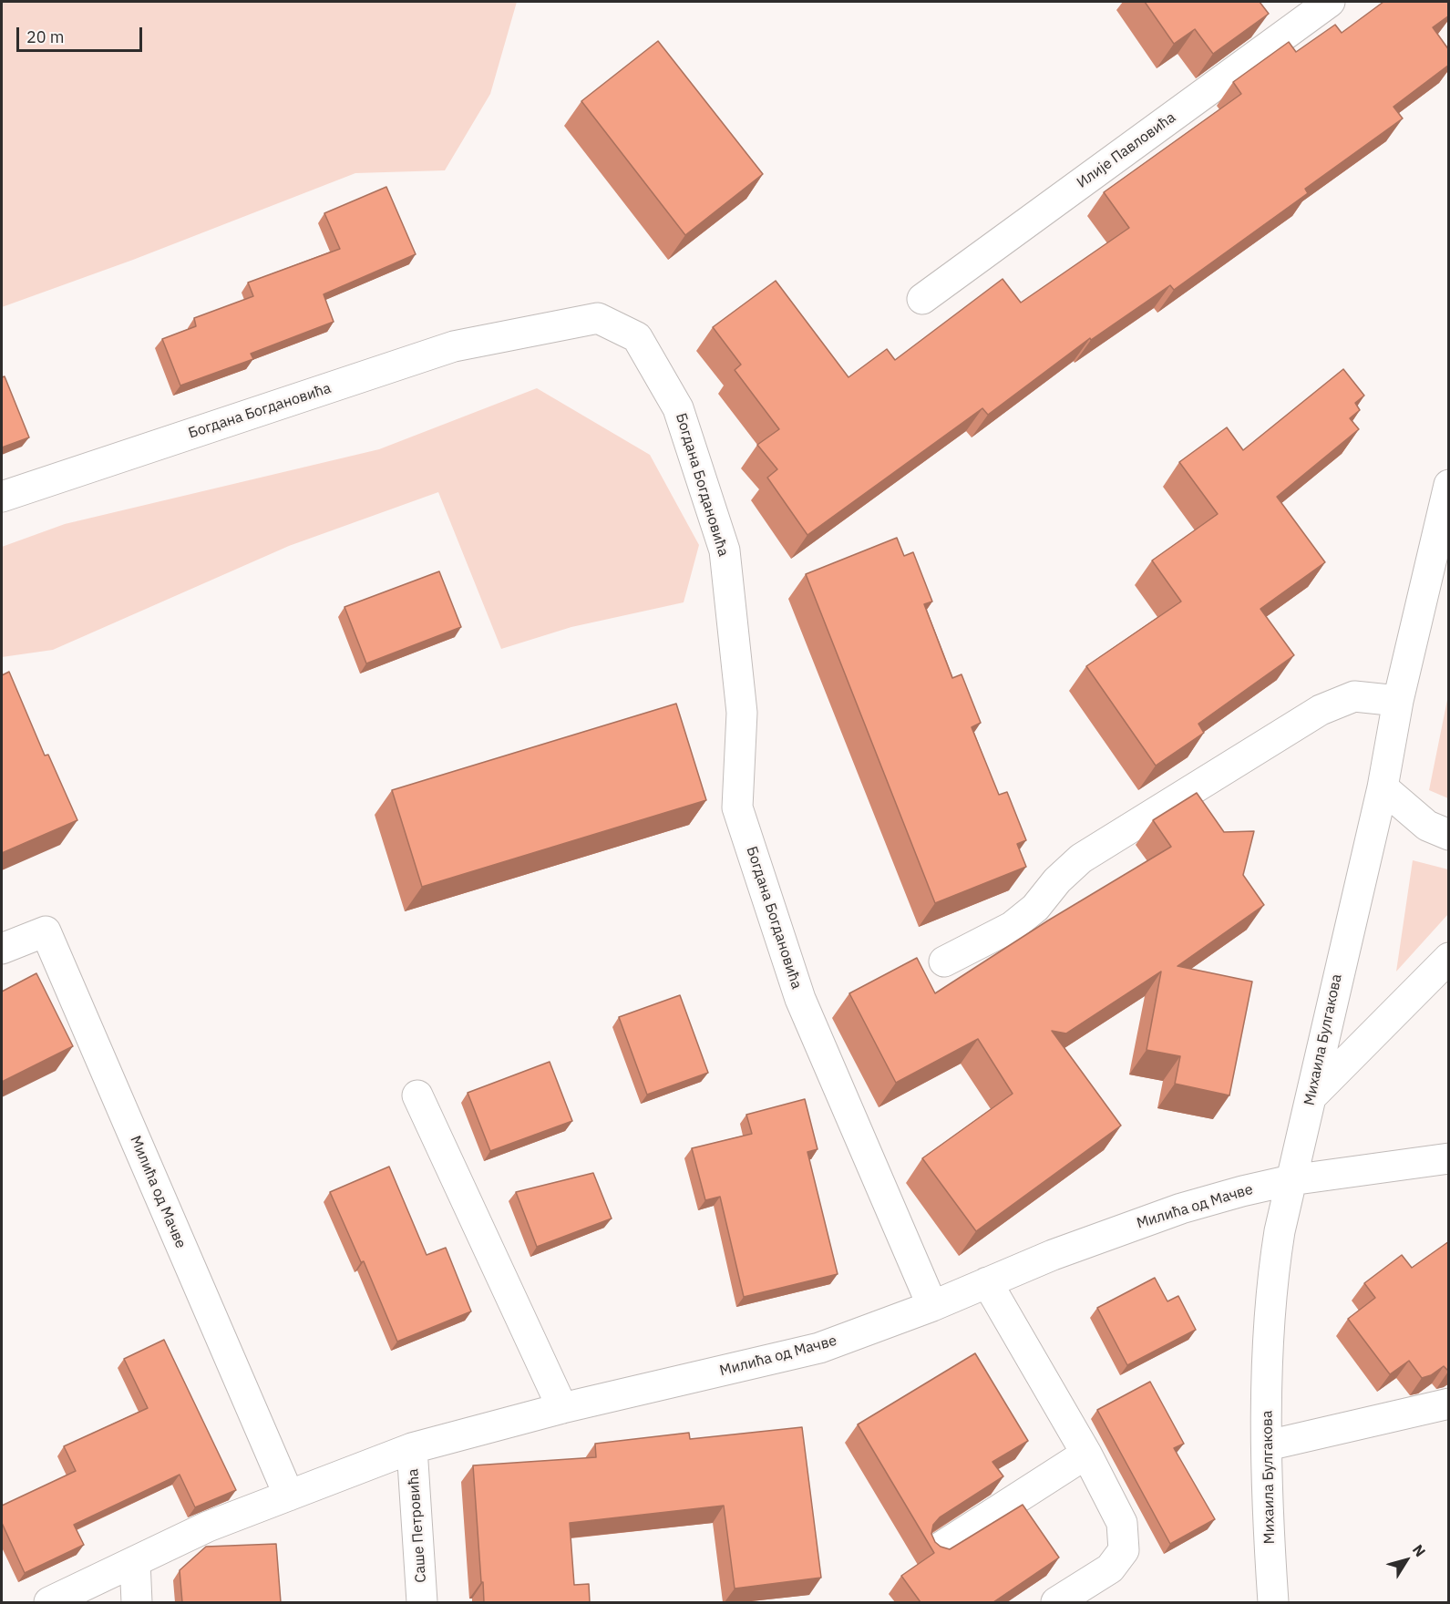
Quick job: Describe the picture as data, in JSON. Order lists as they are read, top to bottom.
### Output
{
  "streets": {
    "street": [
      "Илије Павловића",
      "Богдана Богдановића",
      "Михаила Булгакова",
      "Милића од Мачве",
      "Саше Петровића"
    ]
  },
  "crossings": [
    ["Богдана Богдановића", "Милића од Мачве"],
    ["Михаила Булгакова", "Милића од Мачве"],
    ["Милића од Мачве", "Саше Петровића"]
  ],
  "scale_bar": "20 m",
  "north": "top right"
}
